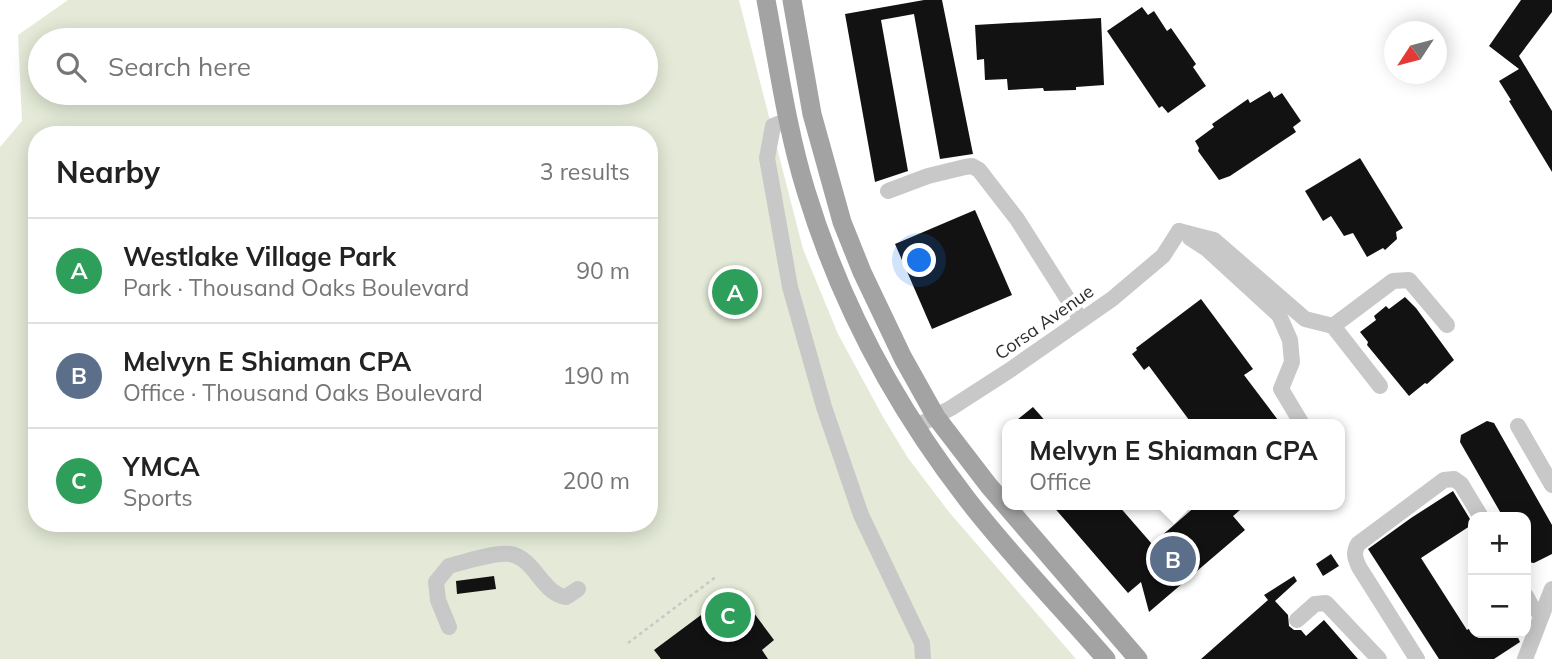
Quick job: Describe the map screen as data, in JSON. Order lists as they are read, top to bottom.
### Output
{
  "streets": {
    "street": ["Corsa Avenue"]
  },
  "north": "bottom left",
  "page": {
    "search": "Search here",
    "heading": ["Nearby", "3 results"],
    "list": [
      {
        "mark": "A",
        "name": "Westlake Village Park",
        "note": "Park · Thousand Oaks Boulevard",
        "value": "90 m"
      },
      {
        "mark": "B",
        "name": "Melvyn E Shiaman CPA",
        "note": "Office · Thousand Oaks Boulevard",
        "value": "190 m"
      },
      {
        "mark": "C",
        "name": "YMCA",
        "note": "Sports",
        "value": "200 m"
      }
    ],
    "pins": ["A", "B", "C"],
    "popup": ["Melvyn E Shiaman CPA", "Office"],
    "map_buttons": ["+", "−"]
  }
}
